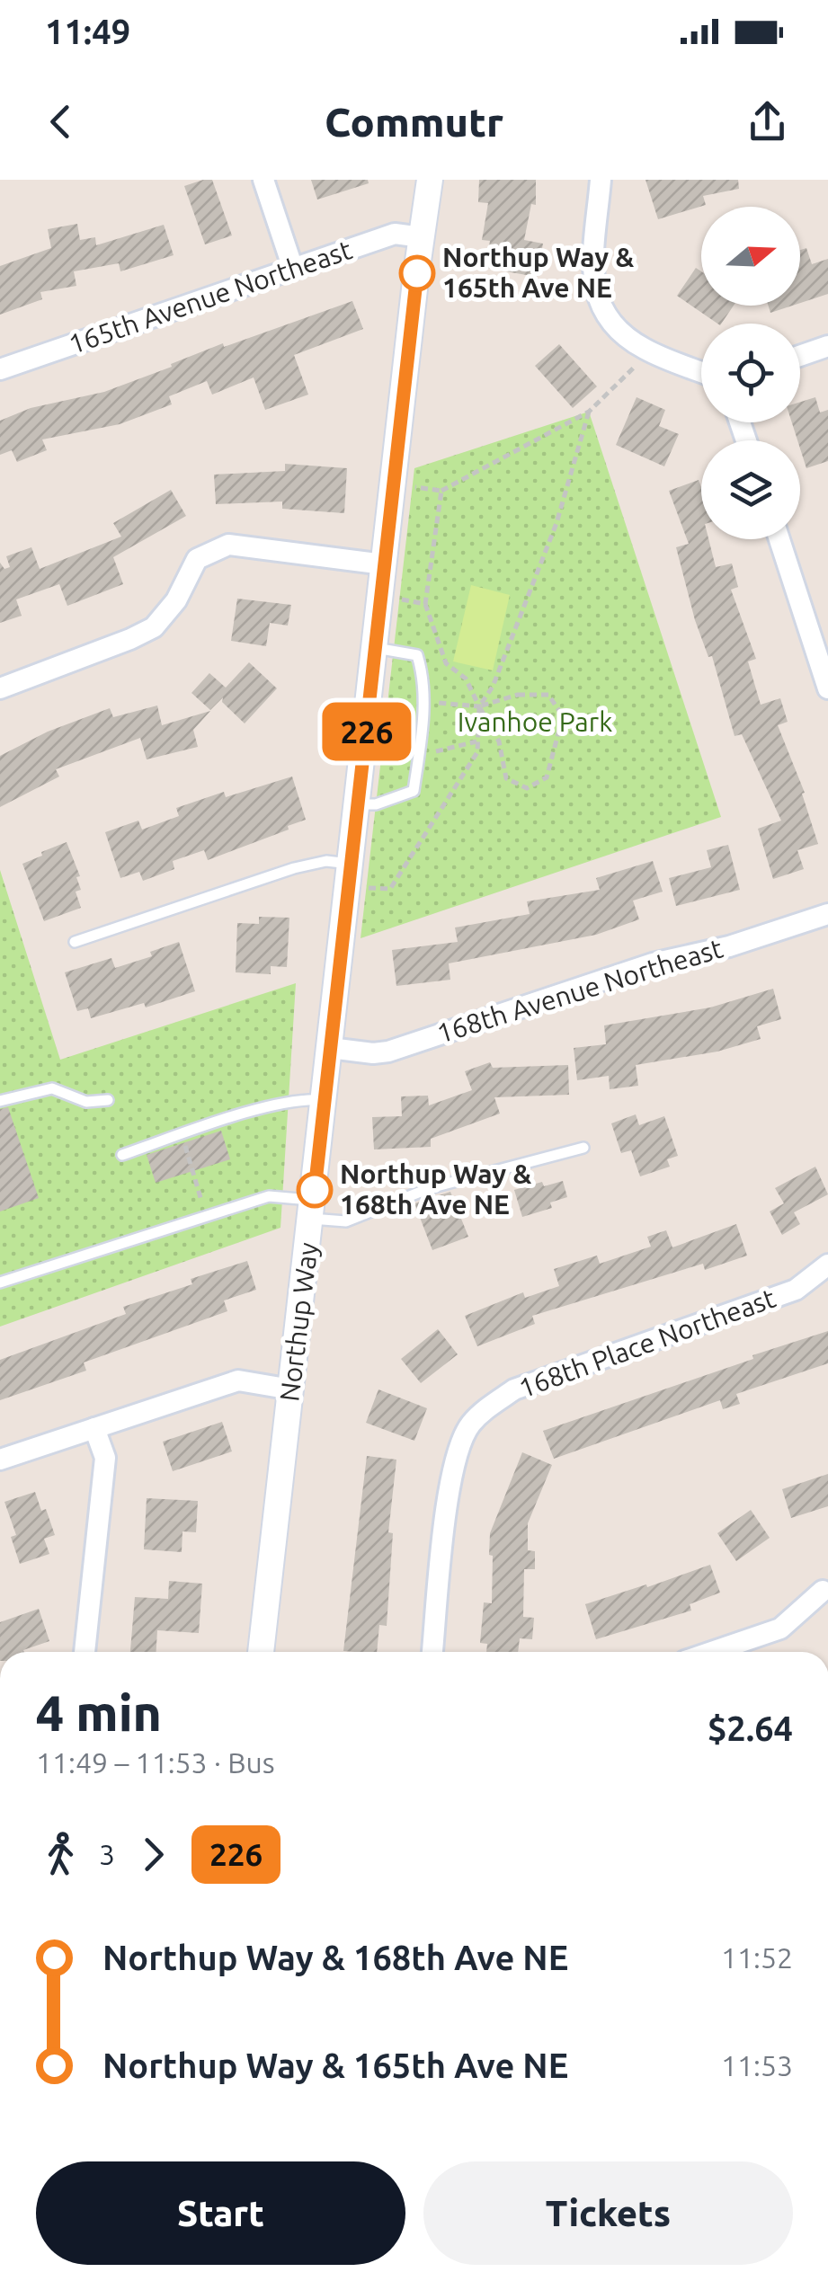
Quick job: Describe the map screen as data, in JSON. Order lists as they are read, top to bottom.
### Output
{
  "streets": {
    "street": [
      "165th Avenue Northeast",
      "168th Avenue Northeast",
      "Northup Way",
      "168th Place Northeast"
    ]
  },
  "crossings": [
    ["165th Avenue Northeast", "Northup Way"],
    ["168th Avenue Northeast", "Northup Way"]
  ],
  "parks": ["Ivanhoe Park"],
  "places": ["Northup Way & 165th Ave NE", "Northup Way & 168th Ave NE"],
  "lines": ["bus line 226"],
  "north": "right",
  "page": {
    "status": "11:49",
    "header": "Commutr",
    "on_map": "226",
    "heading": ["4 min", "11:49 – 11:53 · Bus", "$2.64"],
    "legs": ["3", "226"],
    "list": [
      {
        "name": "Northup Way & 168th Ave NE",
        "value": "11:52"
      },
      {
        "name": "Northup Way & 165th Ave NE",
        "value": "11:53"
      }
    ],
    "buttons": ["Start", "Tickets"]
  }
}
